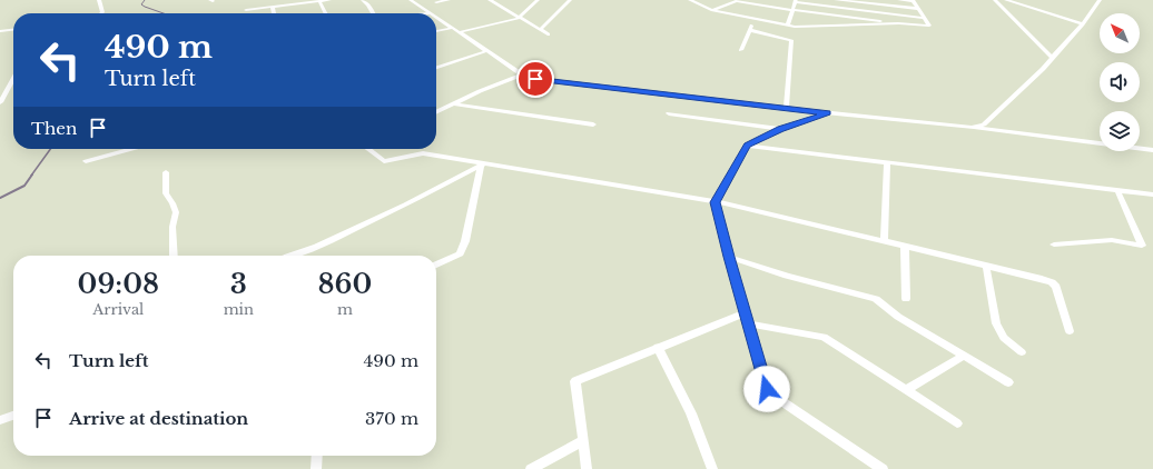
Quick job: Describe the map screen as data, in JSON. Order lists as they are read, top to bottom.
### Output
{
  "north": "top left",
  "page": {
    "turn": ["490 m", "Turn left"],
    "then": "Then",
    "eta": [
      "09:08",
      "Arrival",
      "3",
      "min",
      "860",
      "m"
    ],
    "list": [
      {
        "name": "Turn left",
        "value": "490 m"
      },
      {
        "name": "Arrive at destination",
        "value": "370 m"
      }
    ]
  }
}
